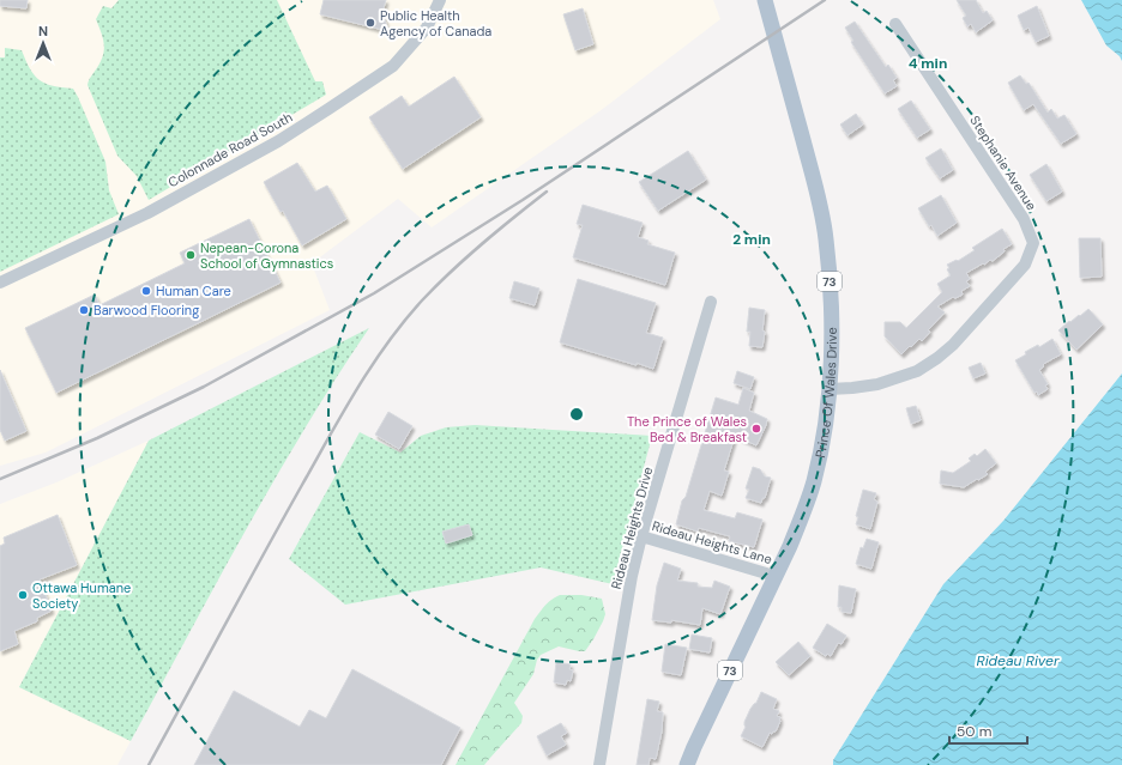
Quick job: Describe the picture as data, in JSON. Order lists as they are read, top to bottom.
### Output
{
  "streets": {
    "main road": ["73", "Prince Of Wales Drive"],
    "street": [
      "Colonnade Road South",
      "Stephanie Avenue",
      "Rideau Heights Drive",
      "Rideau Heights Lane"
    ]
  },
  "crossings": [
    ["Stephanie Avenue", "Prince Of Wales Drive"],
    ["Prince Of Wales Drive", "Rideau Heights Lane"],
    ["Rideau Heights Drive", "Rideau Heights Lane"]
  ],
  "water": ["Rideau River"],
  "places": [
    "Public Health Agency of Canada",
    "Nepean-Corona School of Gymnastics",
    "Human Care",
    "Barwood Flooring",
    "The Prince of Wales Bed & Breakfast",
    "Ottawa Humane Society"
  ],
  "scale_bar": "50 m",
  "north": "top",
  "rings": ["4 min", "2 min"]
}
